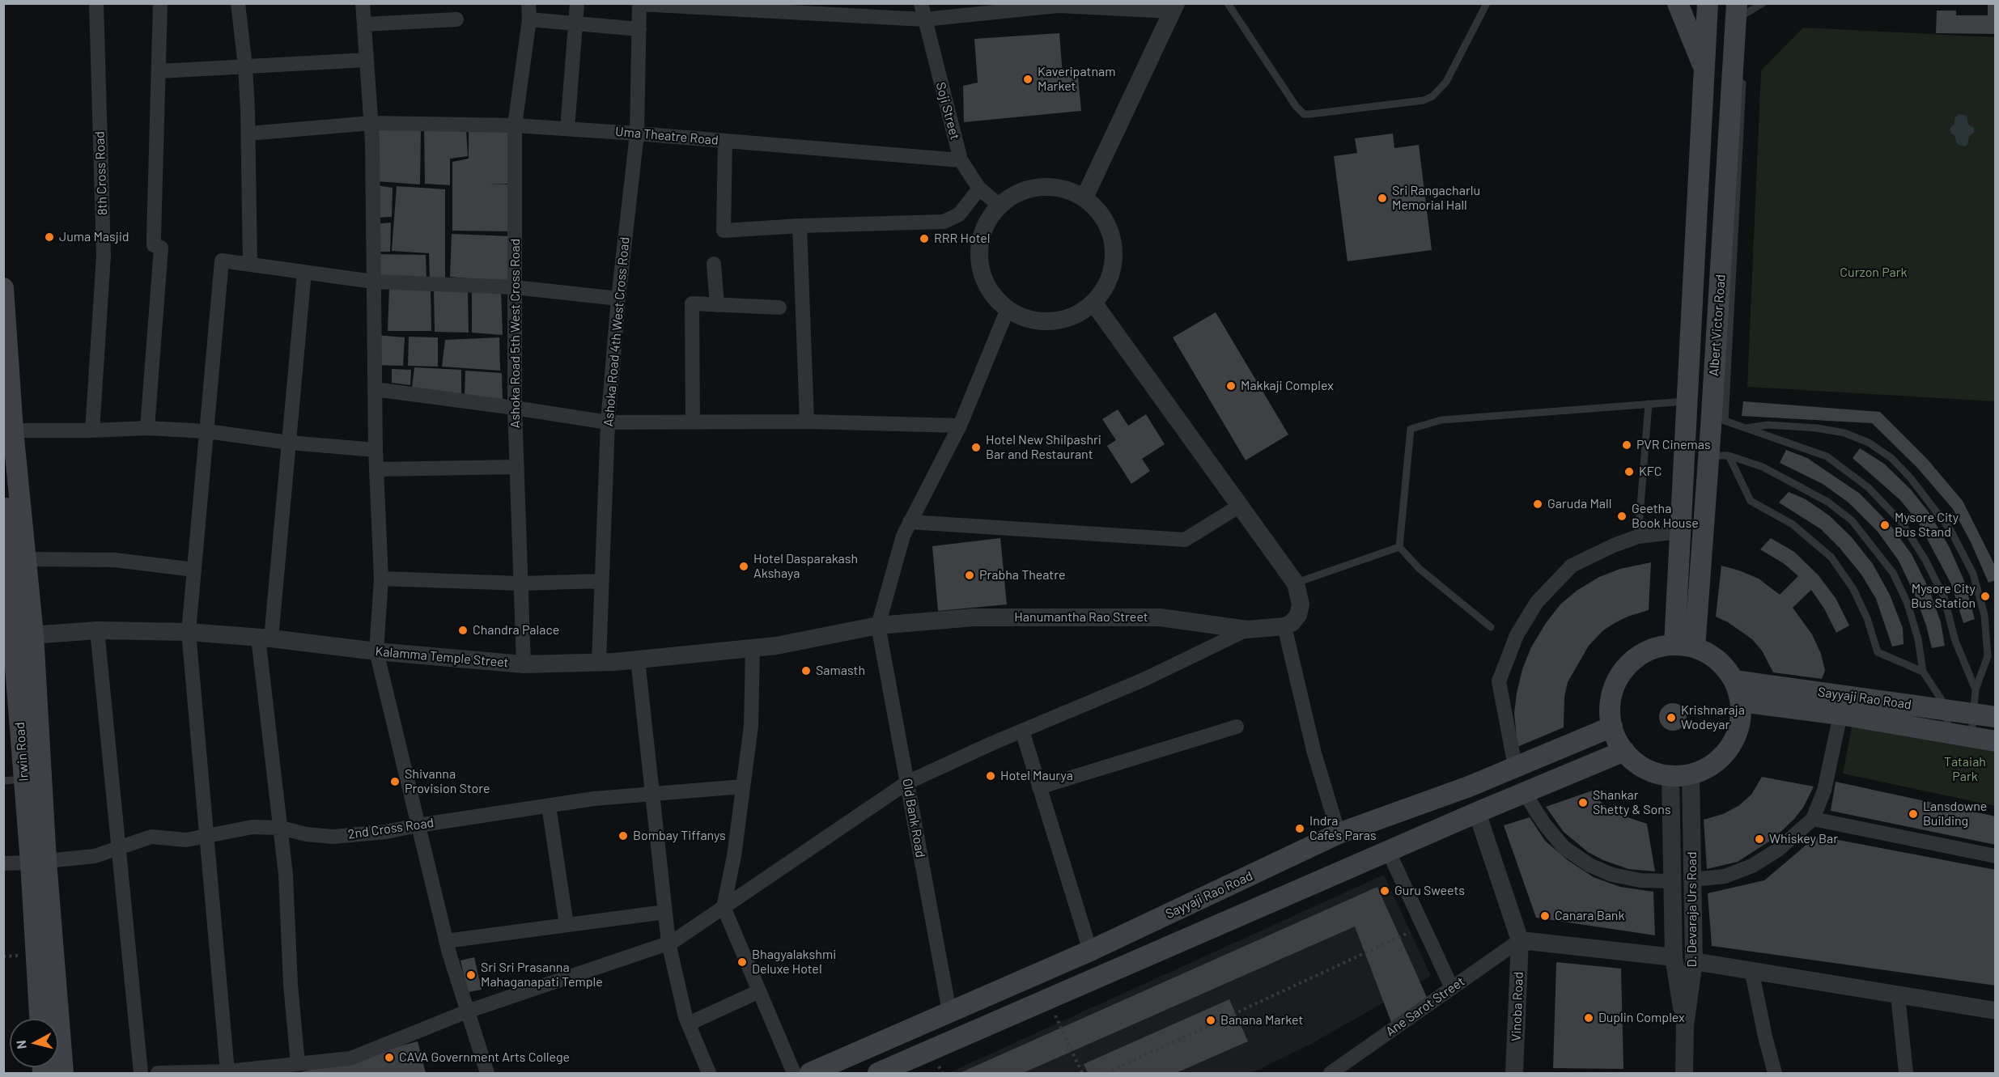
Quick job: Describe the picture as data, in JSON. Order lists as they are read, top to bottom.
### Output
{
  "streets": {
    "main road": ["Albert Victor Road", "Sayyaji Rao Road", "Irwin Road"],
    "street": [
      "Soji Street",
      "Uma Theatre Road",
      "8th Cross Road",
      "Ashoka Road 4th West Cross Road",
      "Ashoka Road 5th West Cross Road",
      "Hanumantha Rao Street",
      "Kalamma Temple Street",
      "Old Bank Road",
      "2nd Cross Road",
      "D. Devaraja Urs Road",
      "Ane Sarot Street",
      "Vinoba Road"
    ]
  },
  "crossings": [
    ["Soji Street", "Uma Theatre Road"],
    ["Uma Theatre Road", "Ashoka Road 4th West Cross Road"],
    ["Uma Theatre Road", "Ashoka Road 5th West Cross Road"],
    ["Albert Victor Road", "Sayyaji Rao Road"],
    ["Albert Victor Road", "D. Devaraja Urs Road"],
    ["Ashoka Road 4th West Cross Road", "Kalamma Temple Street"],
    ["Ashoka Road 5th West Cross Road", "Kalamma Temple Street"],
    ["Hanumantha Rao Street", "Kalamma Temple Street"],
    ["Hanumantha Rao Street", "Old Bank Road"],
    ["Kalamma Temple Street", "Irwin Road"],
    ["Kalamma Temple Street", "Old Bank Road"],
    ["Sayyaji Rao Road", "Old Bank Road"],
    ["Sayyaji Rao Road", "D. Devaraja Urs Road"],
    ["Irwin Road", "2nd Cross Road"],
    ["Ane Sarot Street", "Vinoba Road"]
  ],
  "parks": ["Curzon Park", "Tataiah Park"],
  "places": [
    "Kaveripatnam Market",
    "Sri Rangacharlu Memorial Hall",
    "Juma Masjid",
    "RRR Hotel",
    "Makkaji Complex",
    "PVR Cinemas",
    "Hotel New Shilpashri Bar and Restaurant",
    "KFC",
    "Garuda Mall",
    "Geetha Book House",
    "Mysore City Bus Stand",
    "Hotel Dasparakash Akshaya",
    "Prabha Theatre",
    "Mysore City Bus Station",
    "Chandra Palace",
    "Samasth",
    "Krishnaraja Wodeyar",
    "Hotel Maurya",
    "Shivanna Provision Store",
    "Shankar Shetty & Sons",
    "Lansdowne Building",
    "Indra Cafe's Paras",
    "Bombay Tiffanys",
    "Whiskey Bar",
    "Guru Sweets",
    "Canara Bank",
    "Bhagyalakshmi Deluxe Hotel",
    "Sri Sri Prasanna Mahaganapati Temple",
    "Duplin Complex",
    "Banana Market",
    "CAVA Government Arts College"
  ],
  "north": "left"
}
